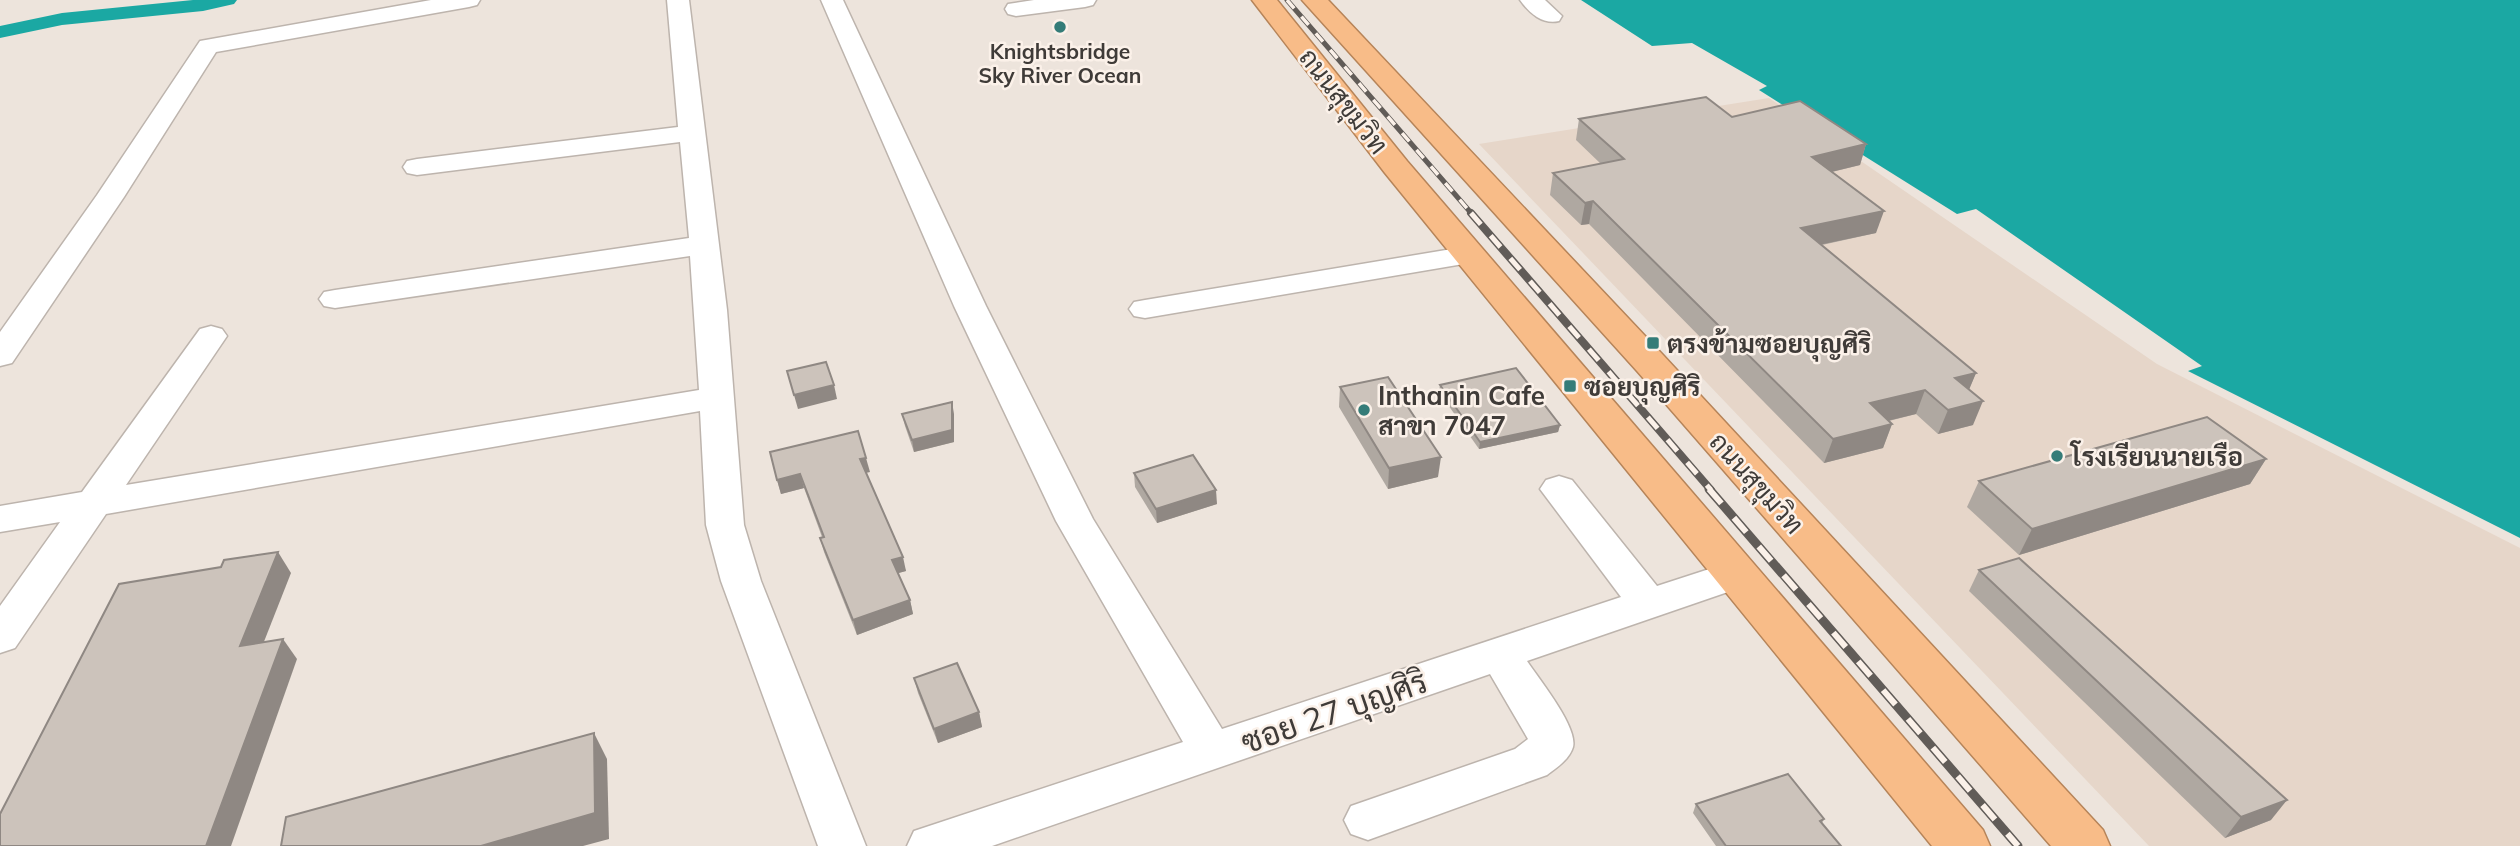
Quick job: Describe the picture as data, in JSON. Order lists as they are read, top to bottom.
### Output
{
  "streets": {
    "highway": ["ถนนสุขุมวิท"],
    "street": ["ซอย 27 บุญศิริ"]
  },
  "crossings": [
    ["ถนนสุขุมวิท", "ซอย 27 บุญศิริ"]
  ],
  "places": {
    "other": ["Knightsbridge Sky River Ocean", "Inthanin Cafe สาขา 7047", "โรงเรียนนายเรือ"],
    "transit": ["ตรงข้ามซอยบุญศิริ", "ซอยบุญศิริ"]
  }
}
